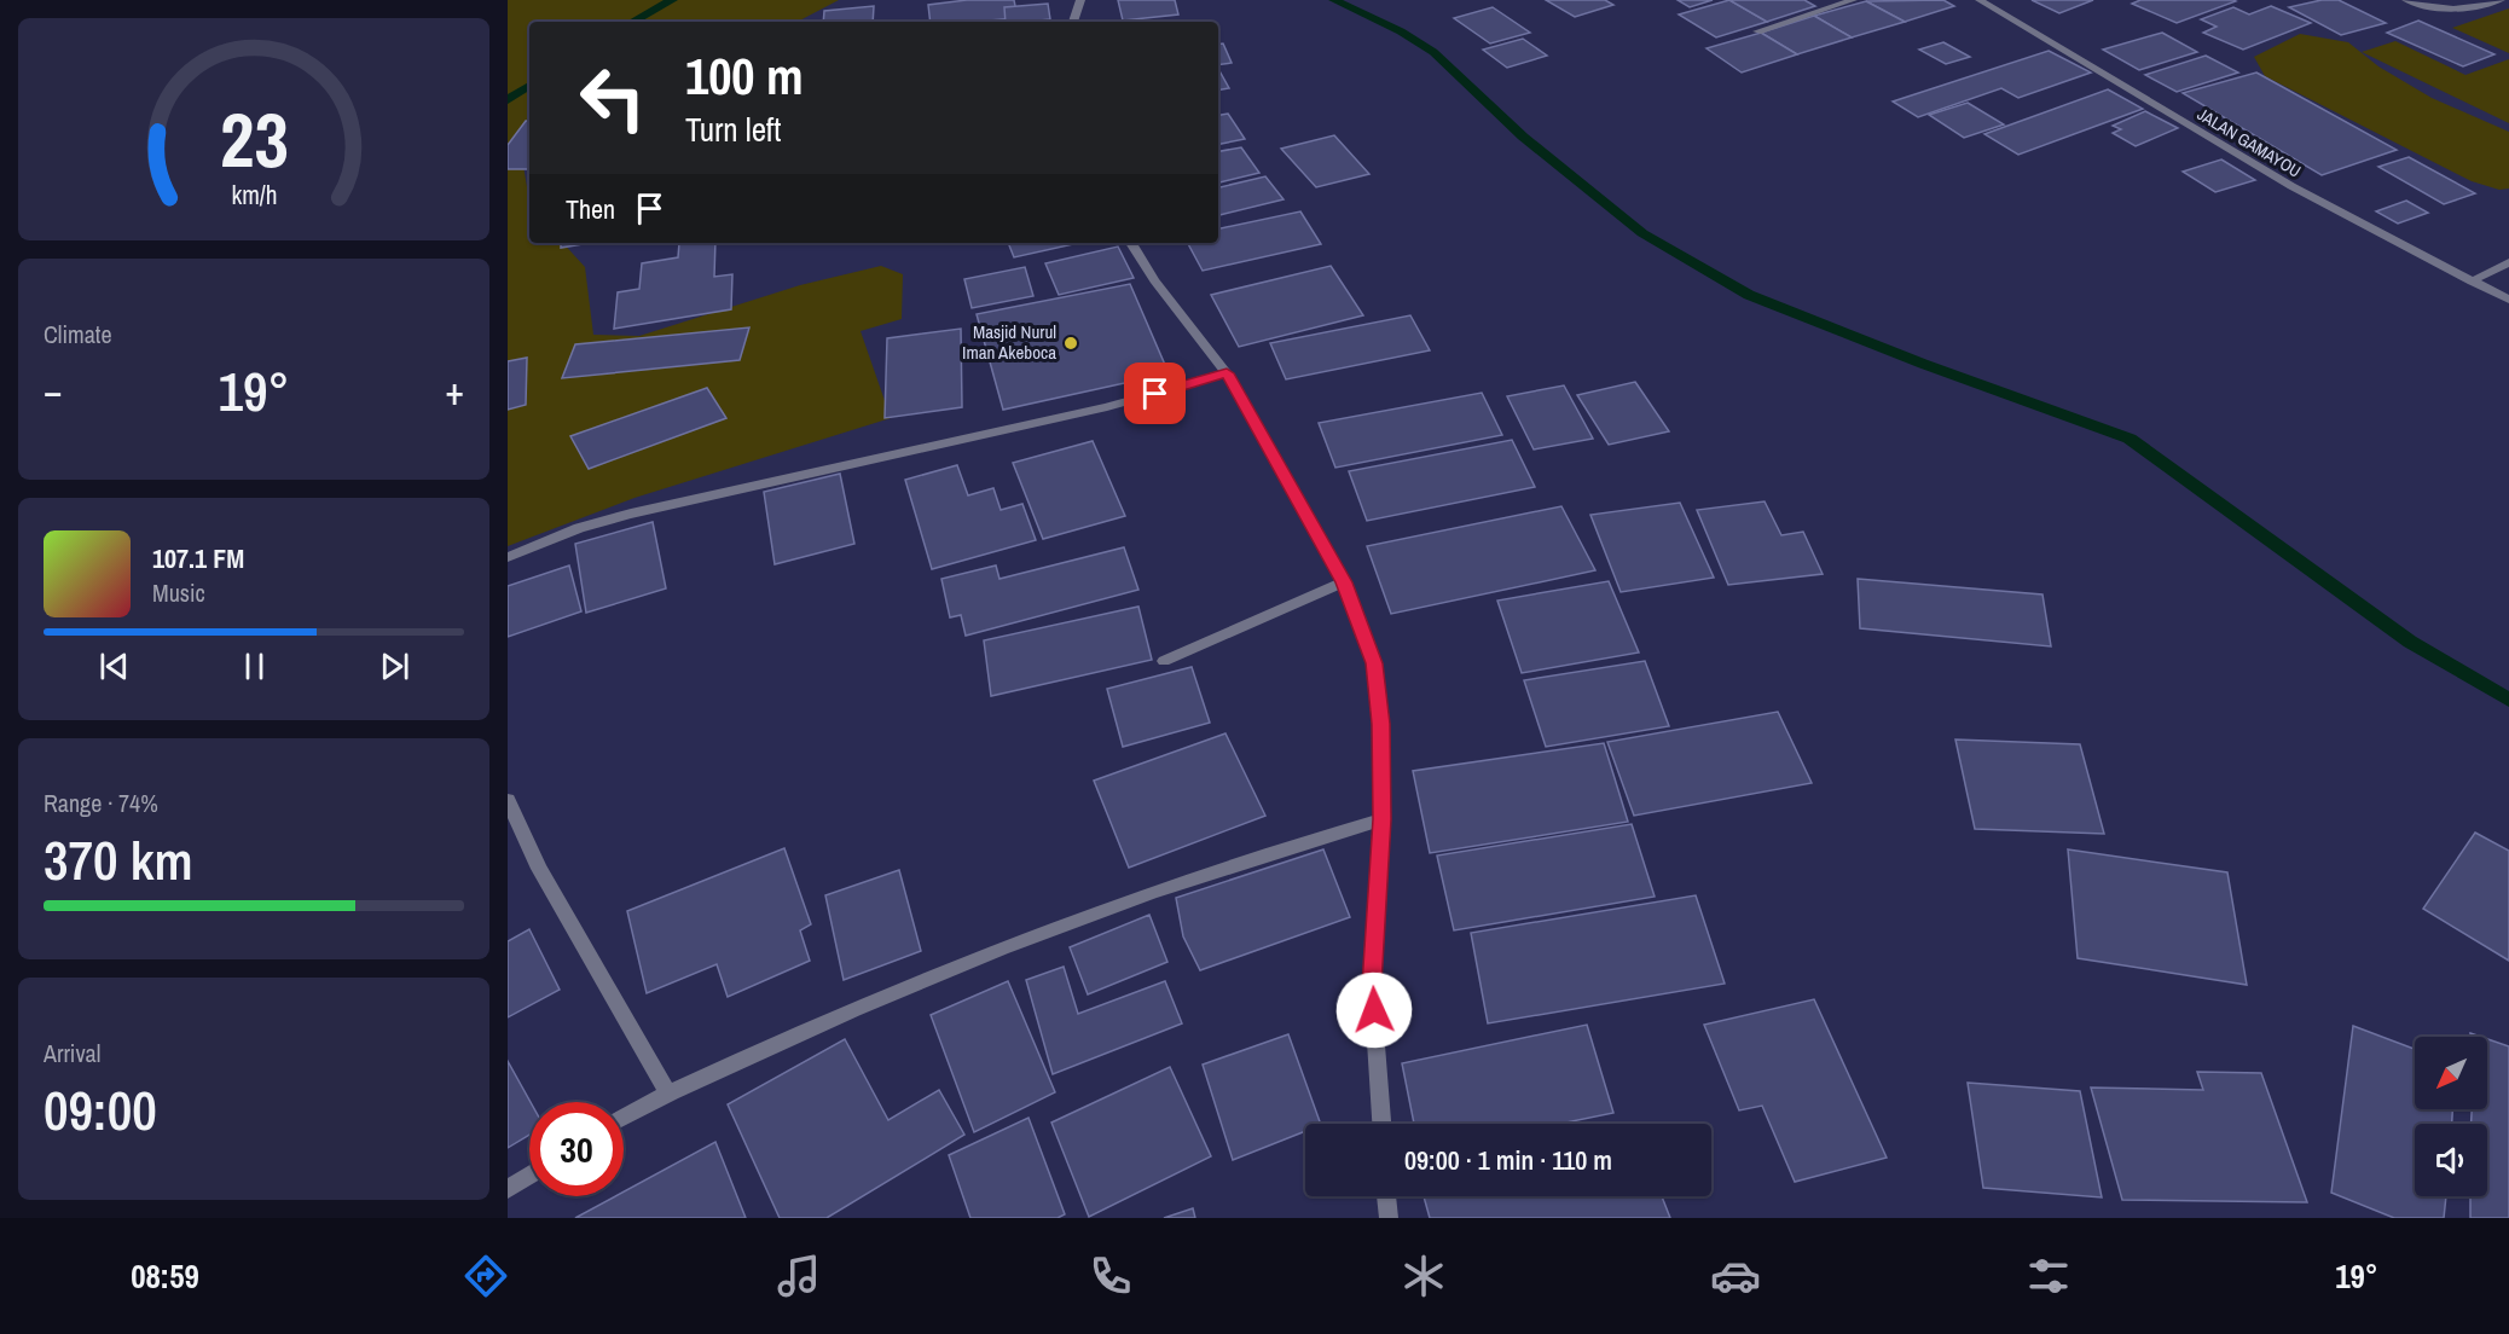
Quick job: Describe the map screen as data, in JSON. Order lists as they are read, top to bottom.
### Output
{
  "streets": {
    "street": ["JALAN GAMAYOU"]
  },
  "places": ["Masjid Nurul Iman Akeboca"],
  "north": "bottom left",
  "page": {
    "turn": ["100 m", "Turn left"],
    "then": "Then",
    "tile": [
      "Climate",
      ["Range · 74%", "370 km"],
      ["Arrival", "09:00"]
    ],
    "heat": ["−", "19°", "+"],
    "song": ["107.1 FM", "Music"],
    "limit": "30",
    "trip": "09:00 · 1 min · 110 m",
    "tabs": ["08:59", "19°"],
    "gauge": ["23", "km/h"]
  }
}
